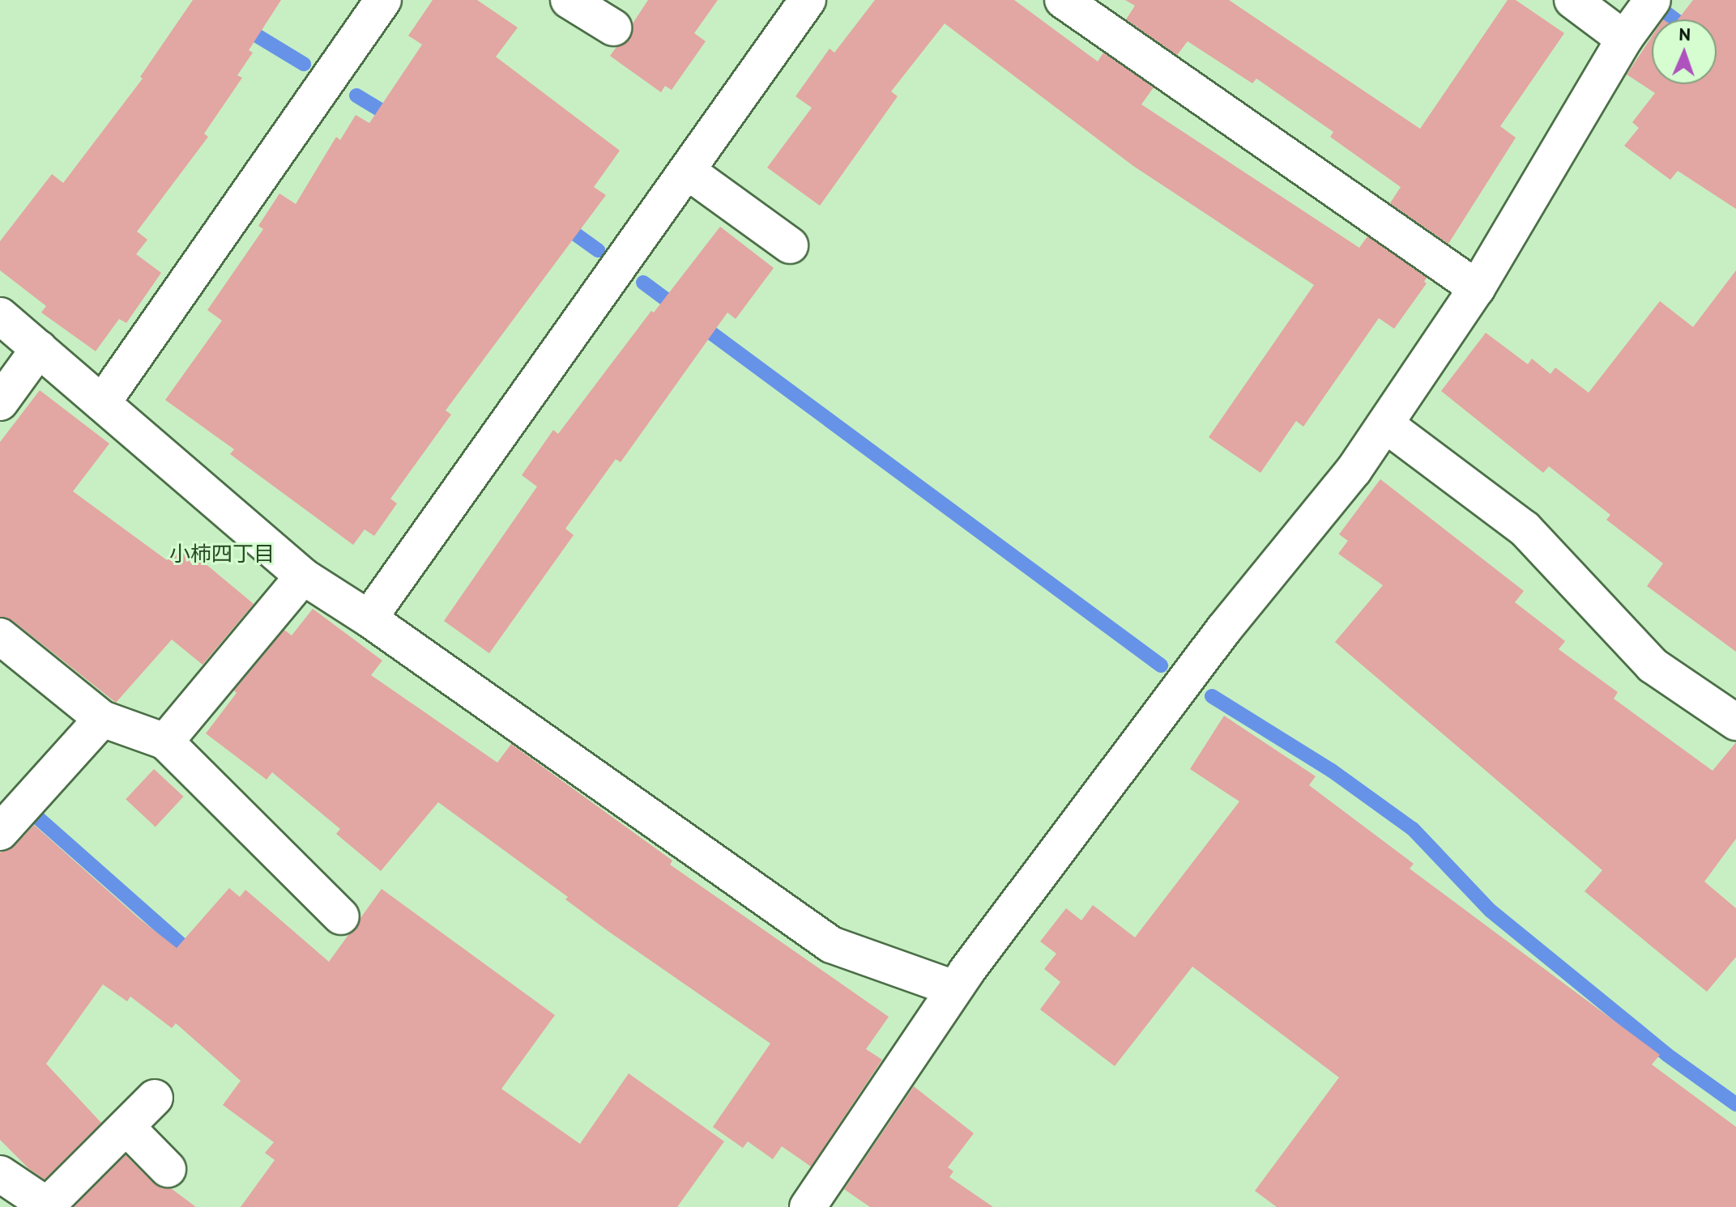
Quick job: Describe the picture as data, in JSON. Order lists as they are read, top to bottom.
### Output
{
  "districts": ["小柿四丁目"],
  "north": "top"
}
